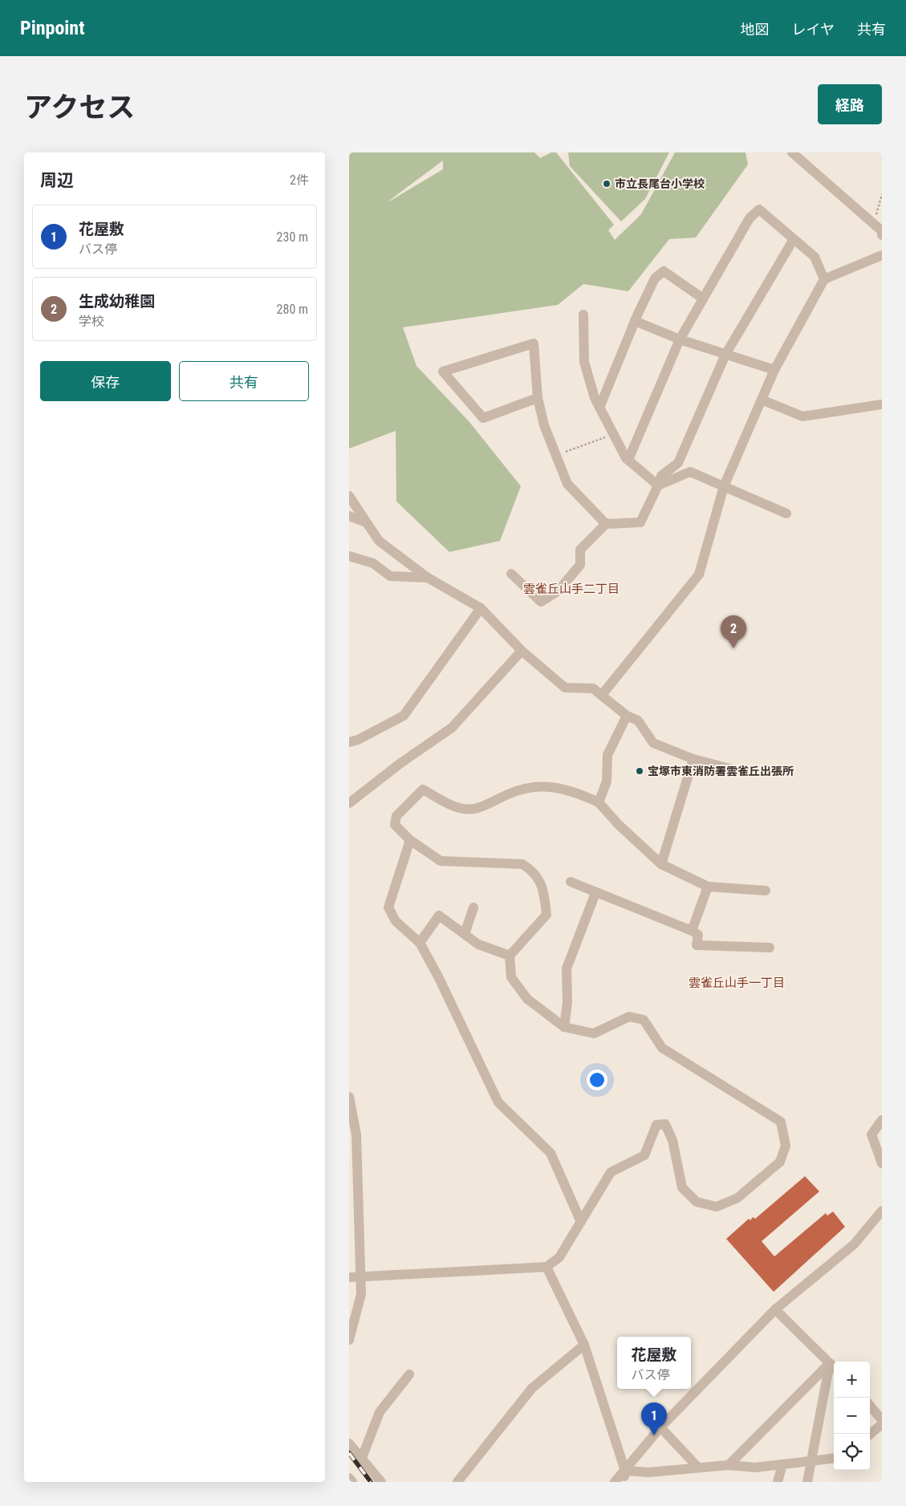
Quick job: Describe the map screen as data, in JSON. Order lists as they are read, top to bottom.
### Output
{
  "districts": ["雲雀丘山手二丁目", "雲雀丘山手一丁目"],
  "places": ["市立長尾台小学校", "宝塚市東消防署雲雀丘出張所"],
  "page": {
    "header": "Pinpoint",
    "nav": ["地図", "レイヤ", "共有"],
    "title": "アクセス",
    "buttons": [
      "経路",
      ["保存", "共有"]
    ],
    "heading": ["周辺", "2件"],
    "list": [
      {
        "mark": "1",
        "name": "花屋敷",
        "note": "バス停",
        "value": "230 m"
      },
      {
        "mark": "2",
        "name": "生成幼稚園",
        "note": "学校",
        "value": "280 m"
      }
    ],
    "pins": ["2", "1"],
    "popup": ["花屋敷", "バス停"],
    "map_buttons": ["+", "−"]
  }
}
